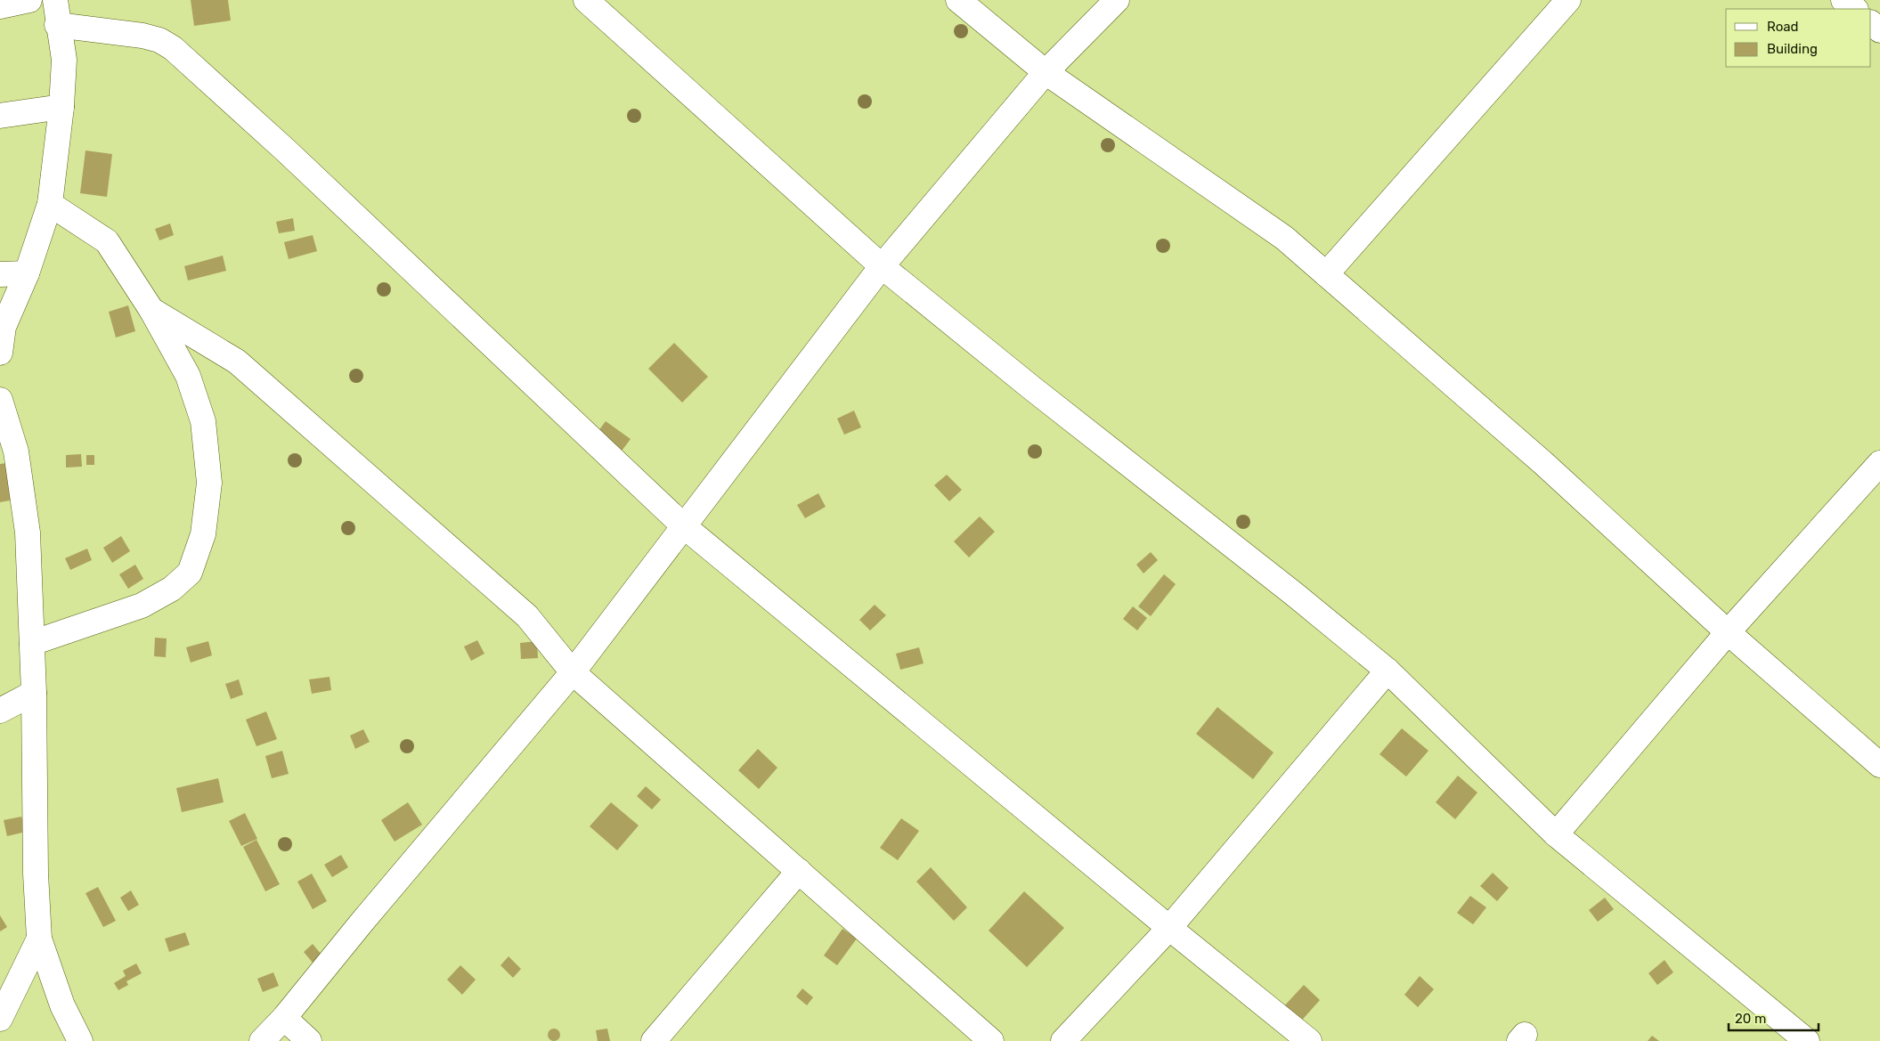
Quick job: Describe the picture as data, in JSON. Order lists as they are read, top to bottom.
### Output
{
  "legend": ["Road", "Building"],
  "scale_bar": "20 m"
}
